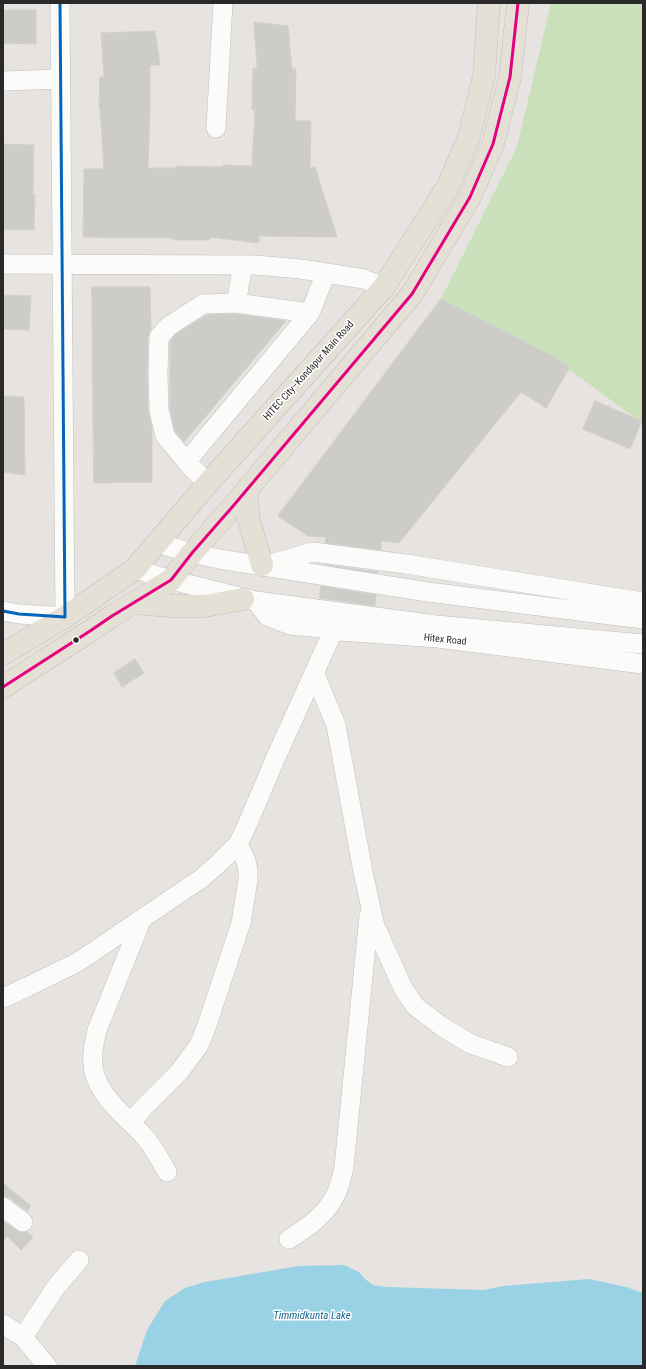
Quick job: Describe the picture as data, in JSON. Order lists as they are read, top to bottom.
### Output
{
  "streets": {
    "main road": ["HITEC City–Kondapur Main Road"],
    "street": ["Hitex Road"]
  },
  "crossings": [
    ["HITEC City–Kondapur Main Road", "Hitex Road"]
  ],
  "water": ["Timmidkunta Lake"]
}
